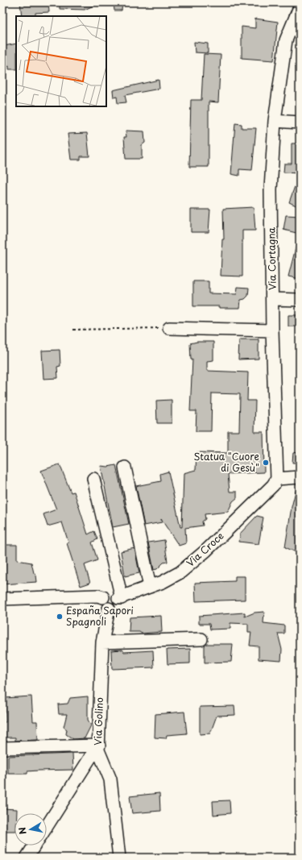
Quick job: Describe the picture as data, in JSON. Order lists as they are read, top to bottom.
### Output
{
  "streets": {
    "street": ["Via Cortagna", "Via Croce", "Via Golino"]
  },
  "crossings": [
    ["Via Cortagna", "Via Croce"],
    ["Via Croce", "Via Golino"]
  ],
  "places": ["Statua \"Cuore di Gesù\"", "España Sapori Spagnoli"],
  "north": "left"
}
